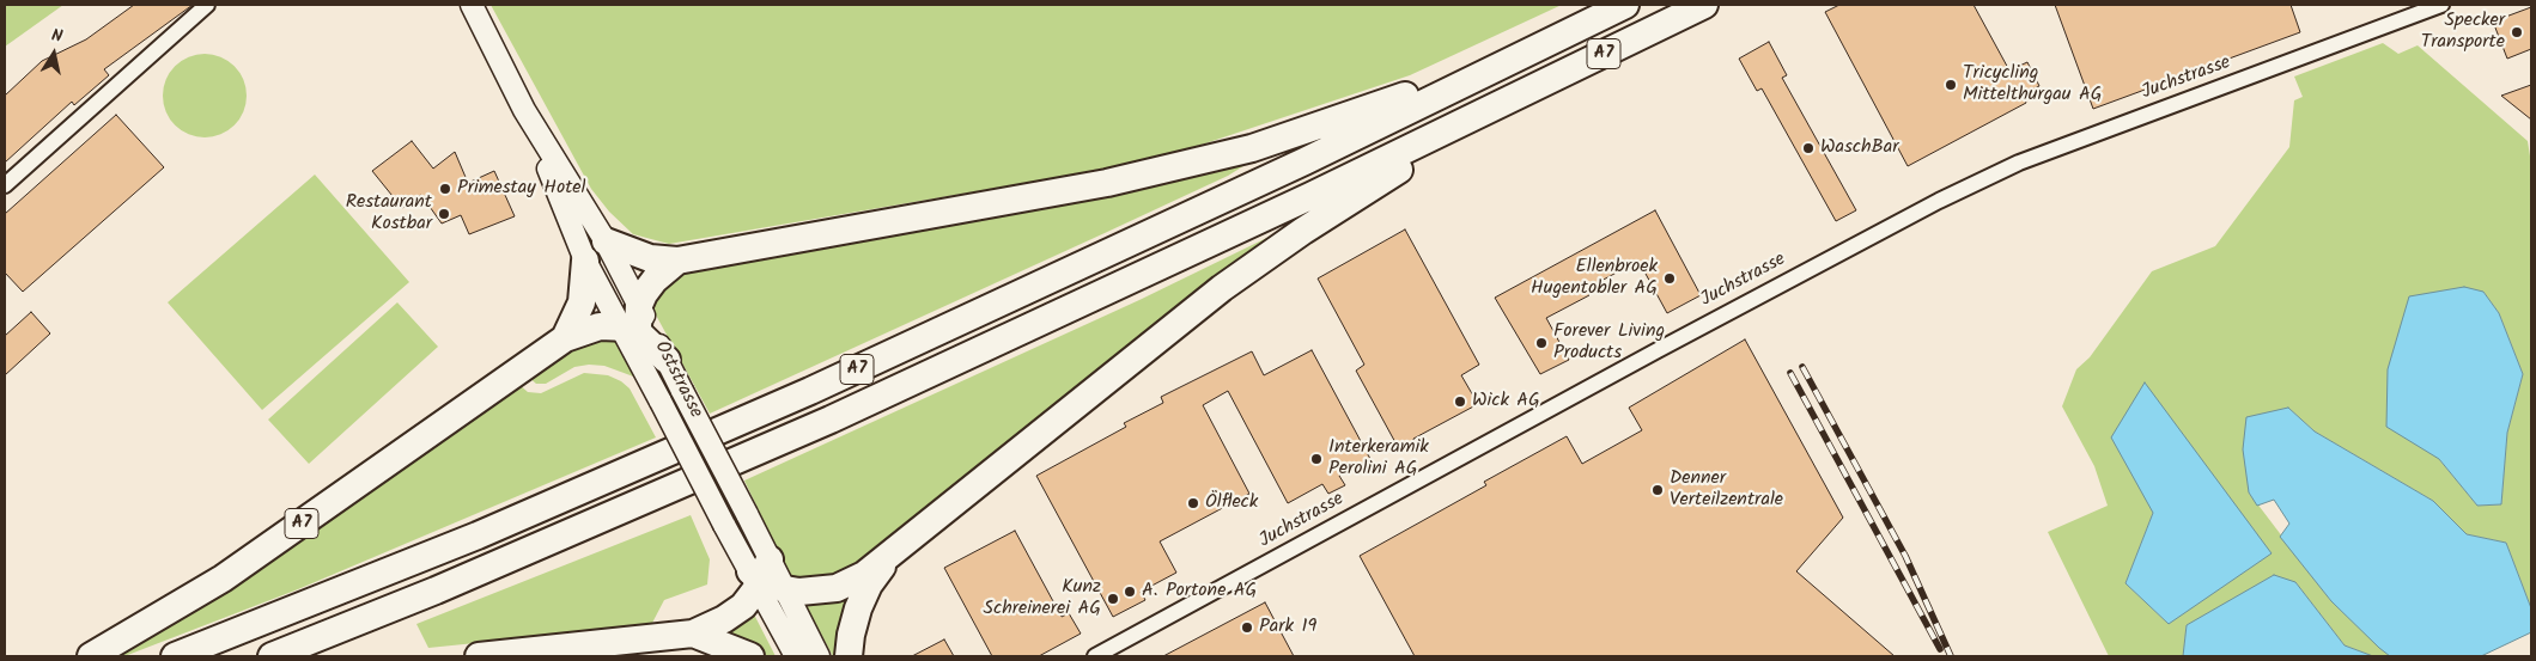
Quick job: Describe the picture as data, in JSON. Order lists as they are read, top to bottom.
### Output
{
  "streets": {
    "highway": ["A7"],
    "main road": ["Oststrasse"],
    "street": ["Juchstrasse"]
  },
  "crossings": [
    ["A7", "Oststrasse"]
  ],
  "places": [
    "Specker Transporte",
    "Tricycling Mittelthurgau AG",
    "WaschBar",
    "Primestay Hotel",
    "Restaurant Kostbar",
    "Ellenbroek Hugentobler AG",
    "Forever Living Products",
    "Wick AG",
    "Interkeramik Perolini AG",
    "Denner Verteilzentrale",
    "Ölfleck",
    "A. Portone AG",
    "Kunz Schreinerei AG",
    "Park 19"
  ],
  "north": "top"
}
